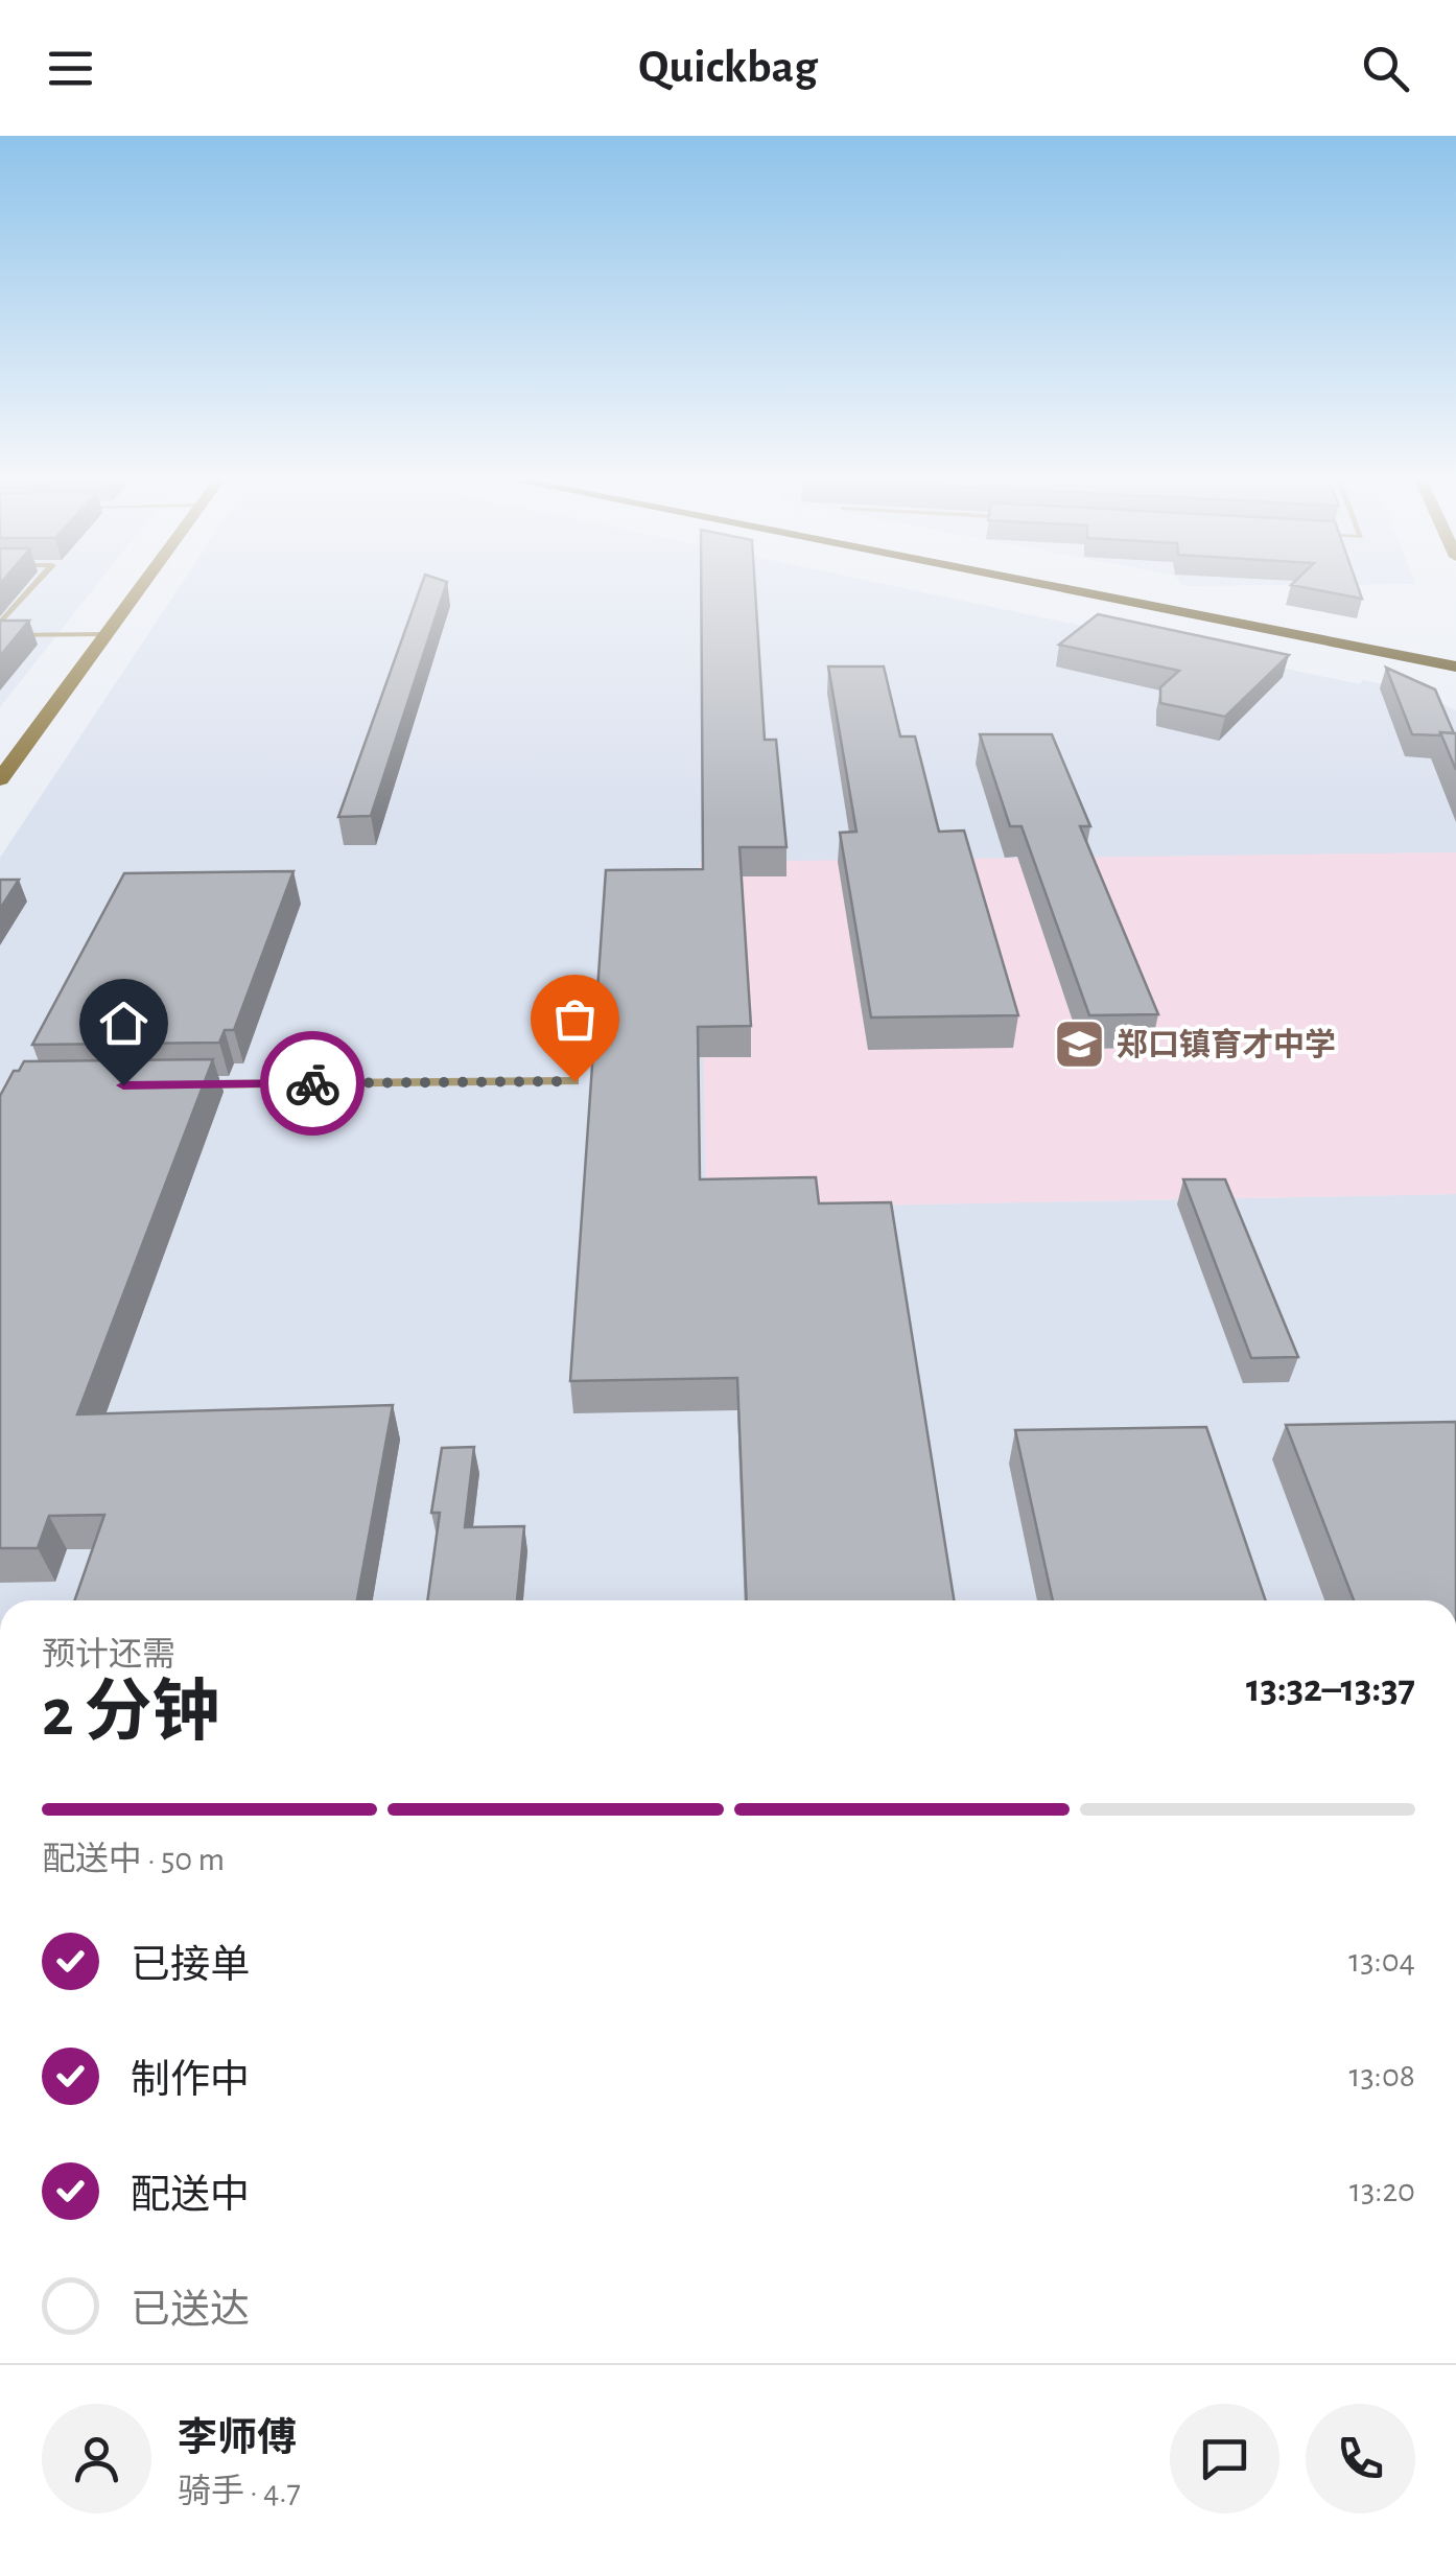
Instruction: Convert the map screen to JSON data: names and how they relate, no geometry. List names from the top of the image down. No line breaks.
{"places":{"school or university":["郑口镇育才中学"]},"page":{"header":"Quickbag","heading":["2 分钟","预计还需","13:32–13:37"],"panel":["李师傅","骑手 · 4.7"],"bar":"配送中 · 50 m","list":[["已接单","13:04"],["制作中","13:08"],["配送中","13:20"],"已送达"]}}
